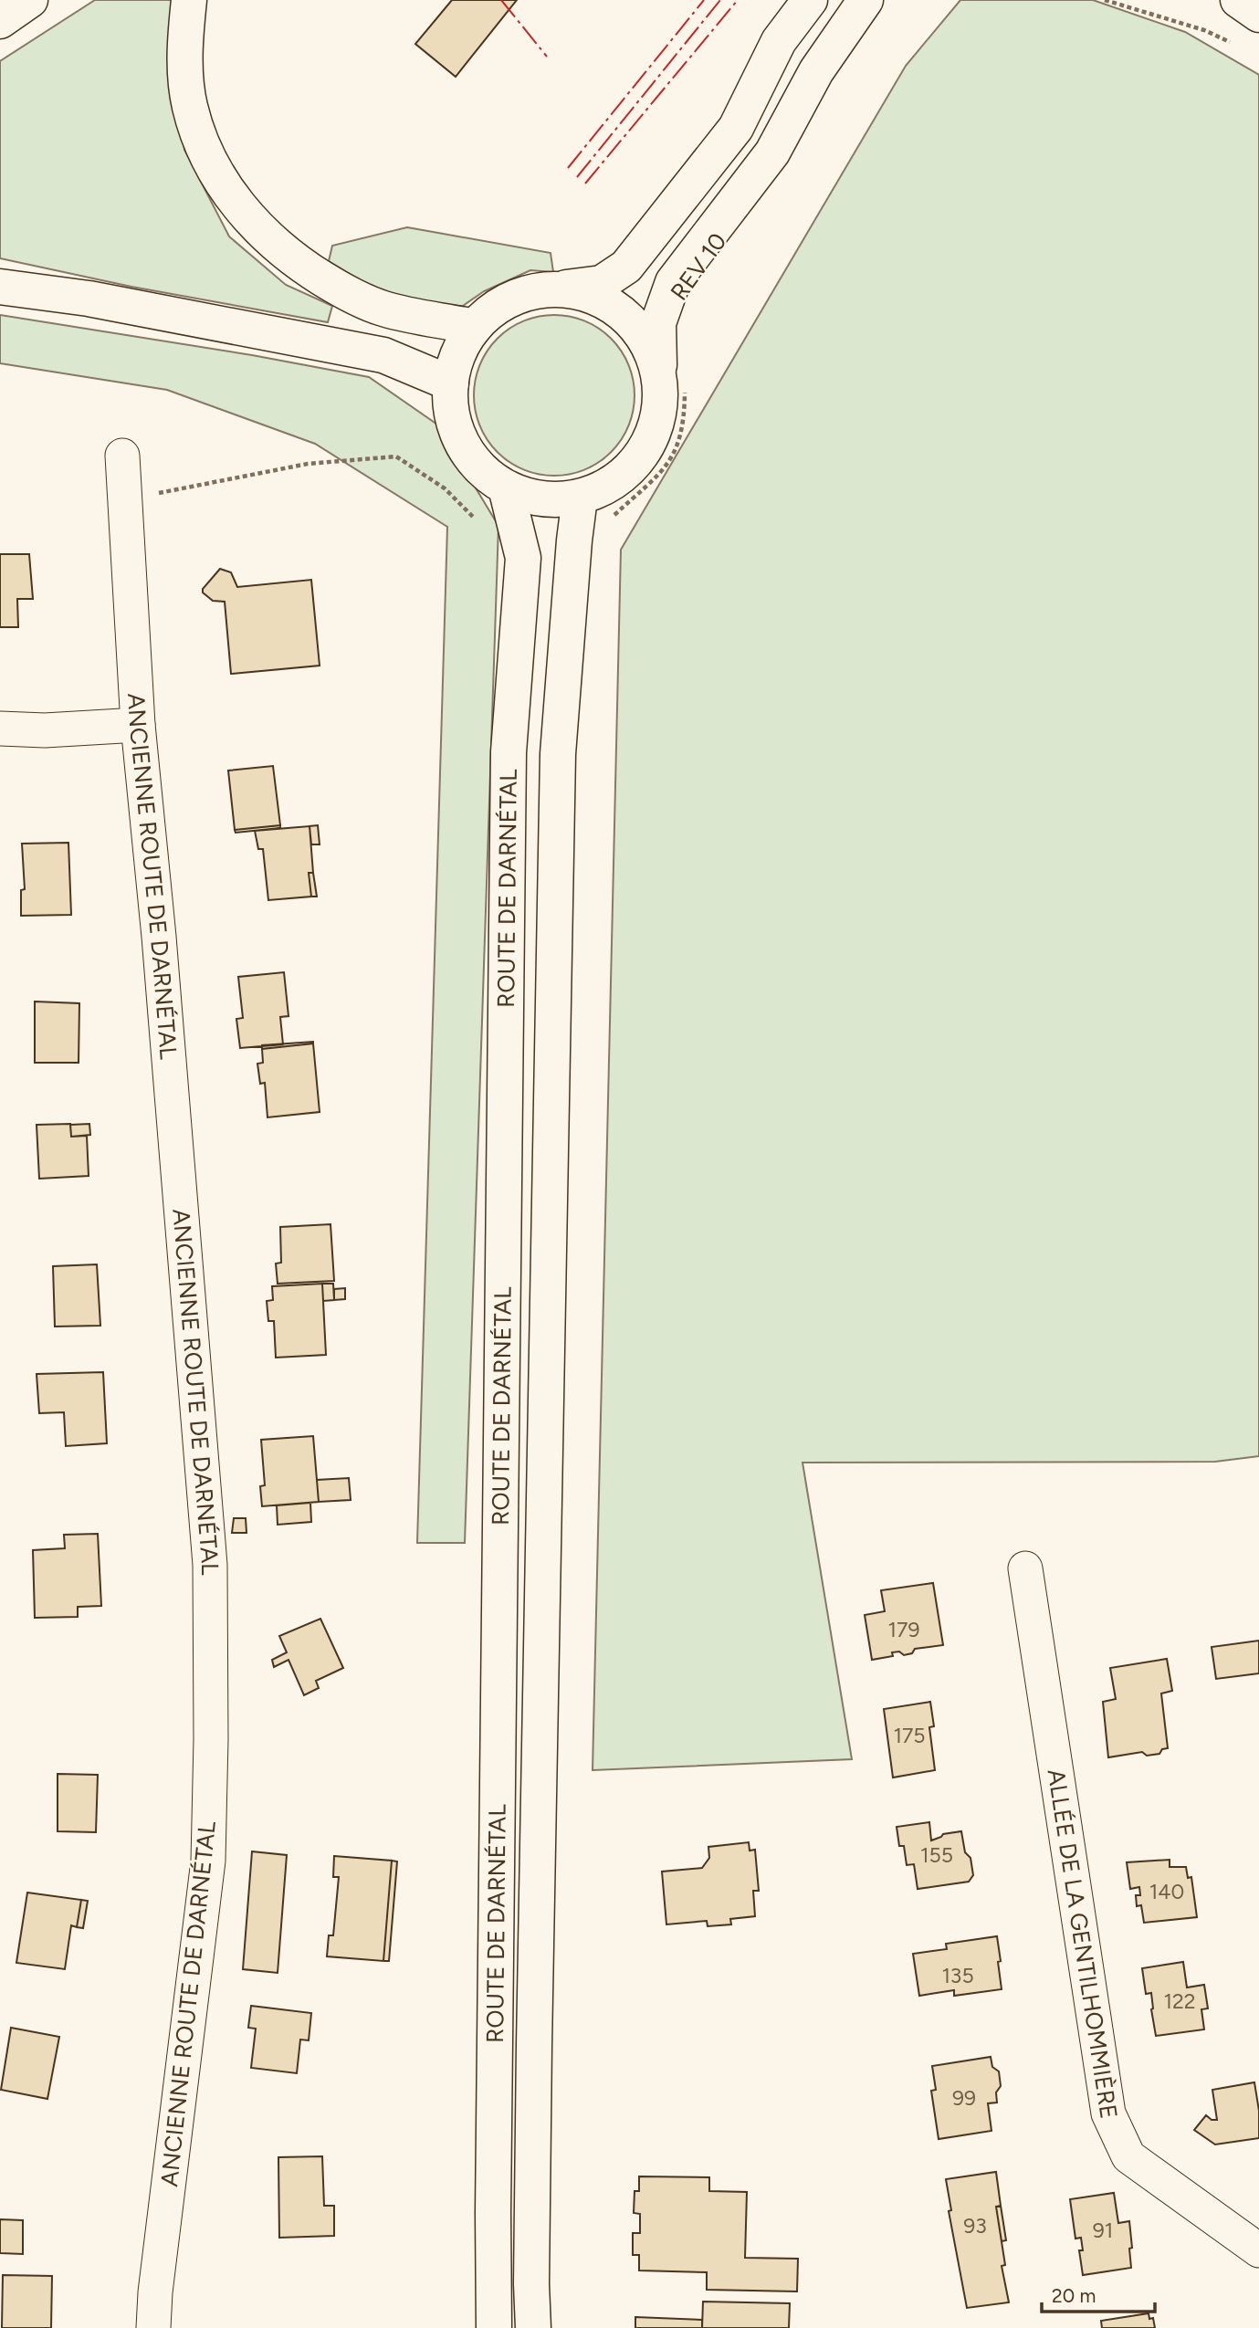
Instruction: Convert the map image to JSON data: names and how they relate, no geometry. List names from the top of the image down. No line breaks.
{"streets":{"main road":["ROUTE DE DARNÉTAL"],"street":["ANCIENNE ROUTE DE DARNÉTAL","ALLÉE DE LA GENTILHOMMIÈRE"]},"house_numbers":["179","175","155","140","135","122","99","93","91"],"scale_bar":"20 m"}
